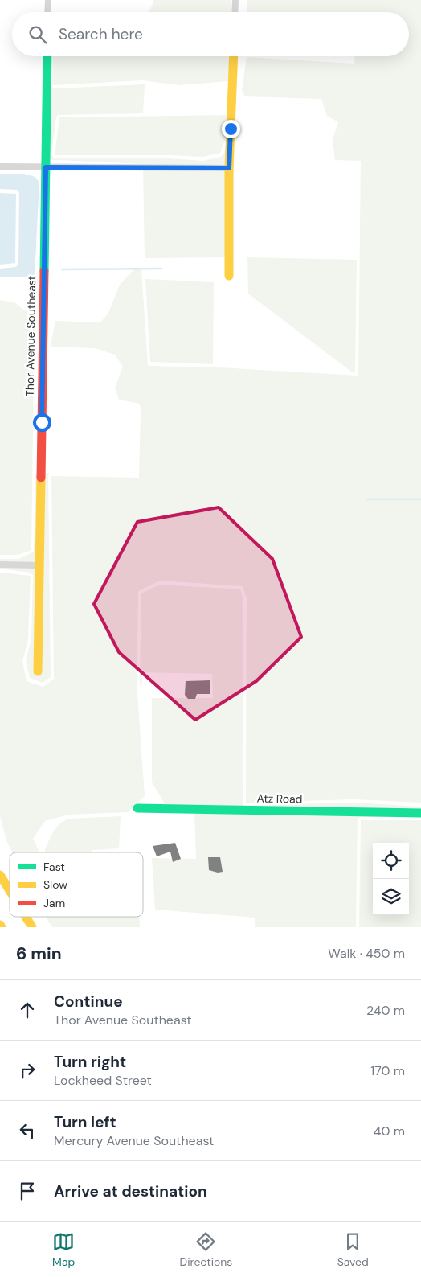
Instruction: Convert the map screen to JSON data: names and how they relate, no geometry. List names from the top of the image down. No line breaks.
{"streets":{"main road":["Thor Avenue Southeast","Atz Road"]},"legend":["Fast","Slow","Jam"],"page":{"search":"Search here","heading":["6 min","Walk · 450 m"],"list":[["Continue","Thor Avenue Southeast","240 m"],["Turn right","Lockheed Street","170 m"],["Turn left","Mercury Avenue Southeast","40 m"],"Arrive at destination"],"nav":["Map","Directions","Saved"]}}
